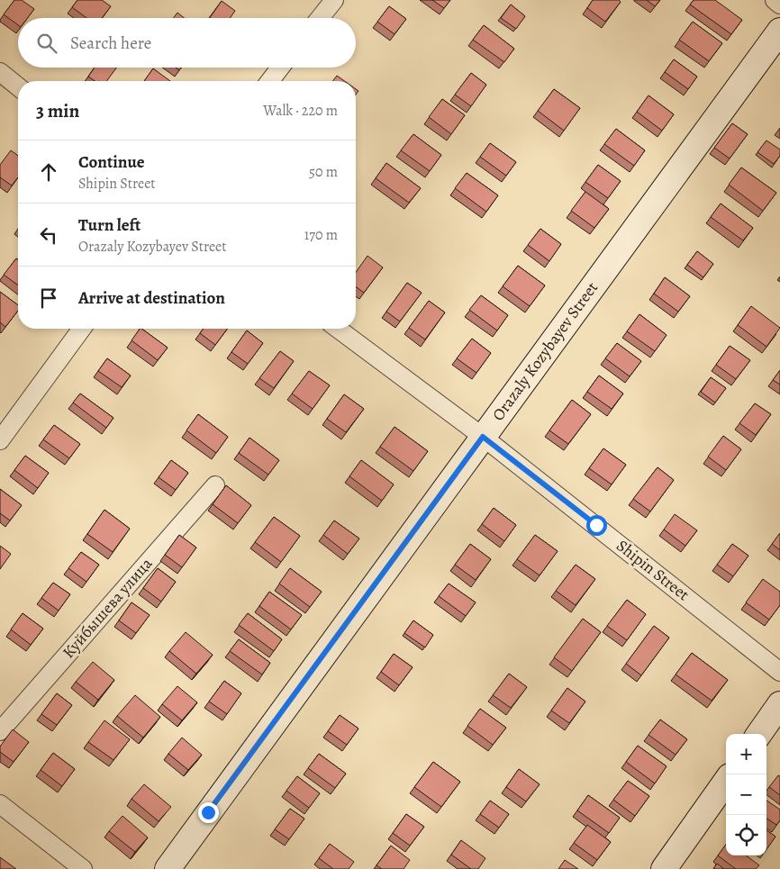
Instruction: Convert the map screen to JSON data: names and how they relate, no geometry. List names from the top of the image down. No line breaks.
{"streets":{"street":["Orazaly Kozybayev Street","Shipin Street","Куйбышева улица"]},"crossings":[["Orazaly Kozybayev Street","Shipin Street"]],"page":{"search":"Search here","heading":["3 min","Walk · 220 m"],"list":[["Continue","Shipin Street","50 m"],["Turn left","Orazaly Kozybayev Street","170 m"],"Arrive at destination"],"map_buttons":["+","−"]}}
